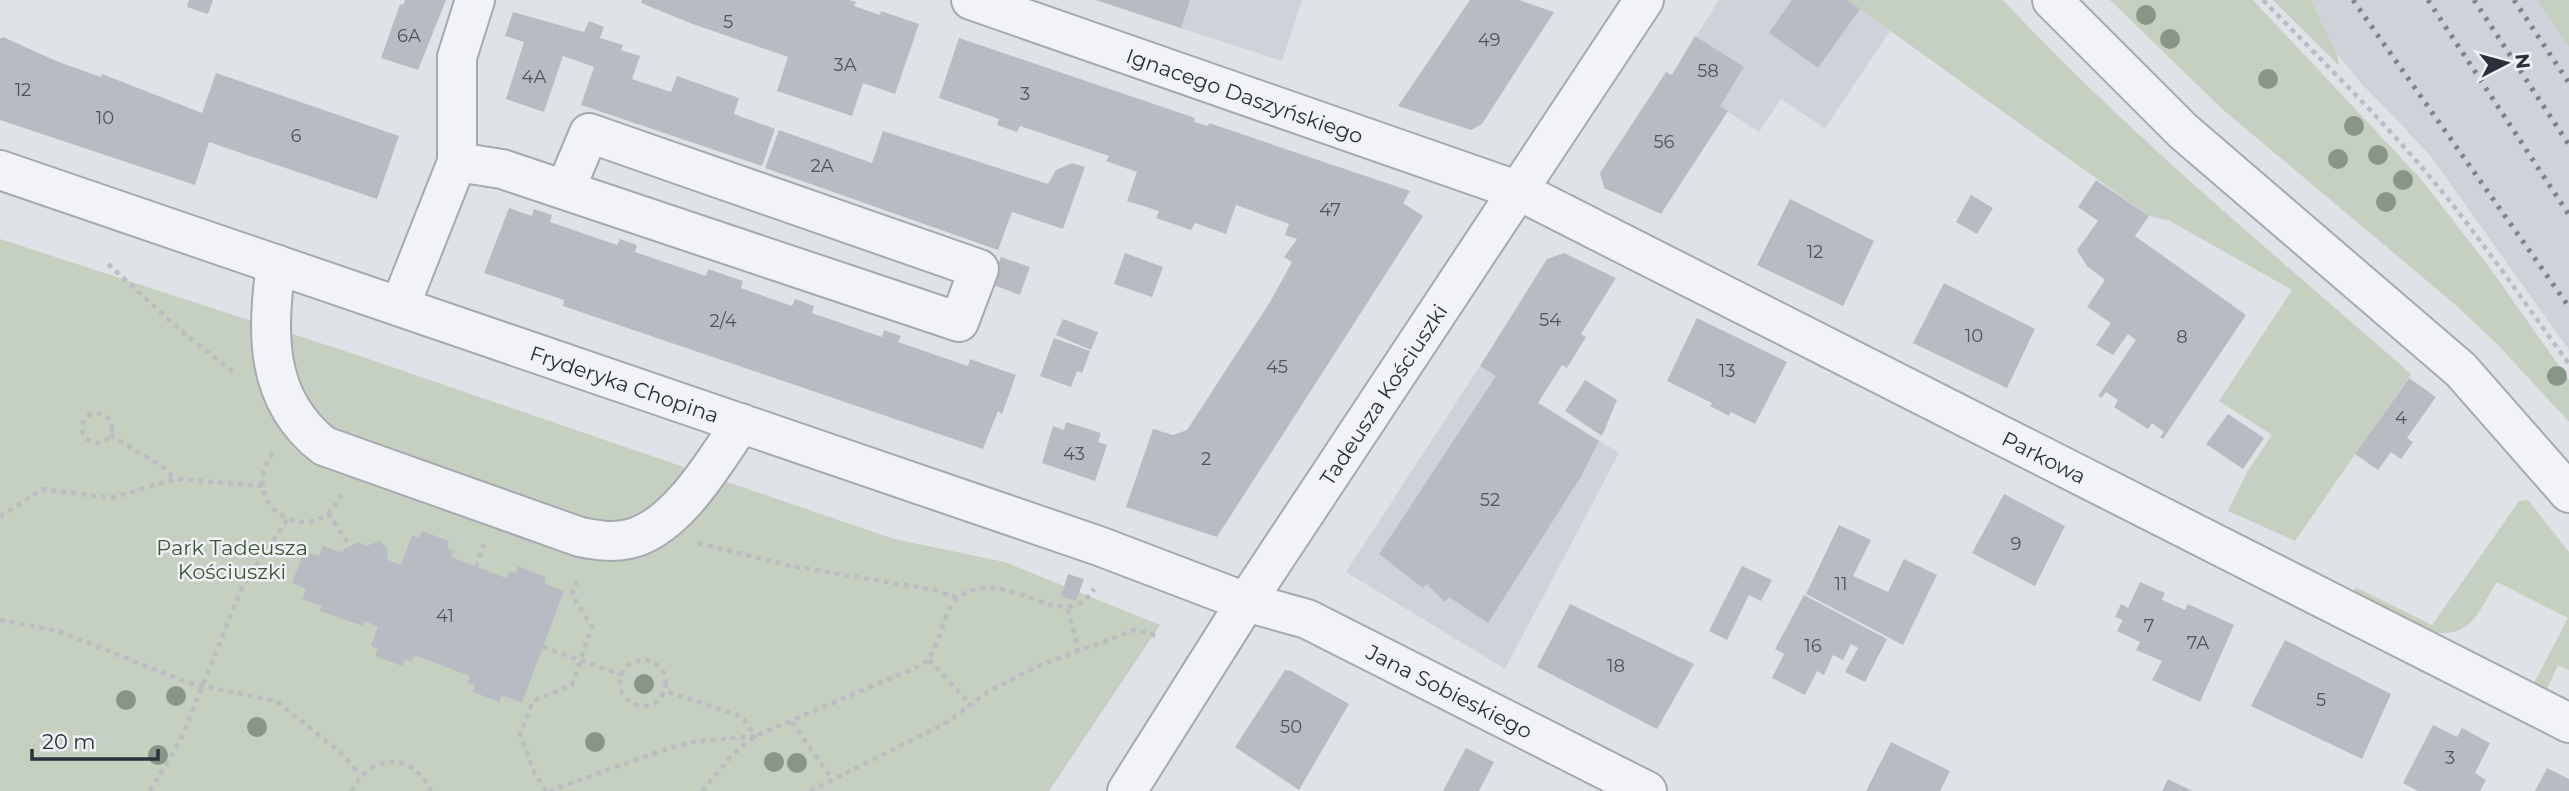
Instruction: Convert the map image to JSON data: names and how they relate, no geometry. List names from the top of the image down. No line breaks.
{"streets":{"street":["Ignacego Daszyńskiego","Fryderyka Chopina","Tadeusza Kościuszki","Parkowa","Jana Sobieskiego"]},"crossings":[["Ignacego Daszyńskiego","Tadeusza Kościuszki"],["Ignacego Daszyńskiego","Parkowa"],["Fryderyka Chopina","Tadeusza Kościuszki"],["Fryderyka Chopina","Jana Sobieskiego"],["Tadeusza Kościuszki","Parkowa"],["Tadeusza Kościuszki","Jana Sobieskiego"]],"parks":["Park Tadeusza Kościuszki"],"house_numbers":["5","6A","49","3A","58","4A","12","3","10","6","56","2A","47","12","54","2/4","10","8","45","13","4","43","2","52","9","11","41","7","7A","16","18","5","50","3"],"scale_bar":"20 m","north":"right"}
